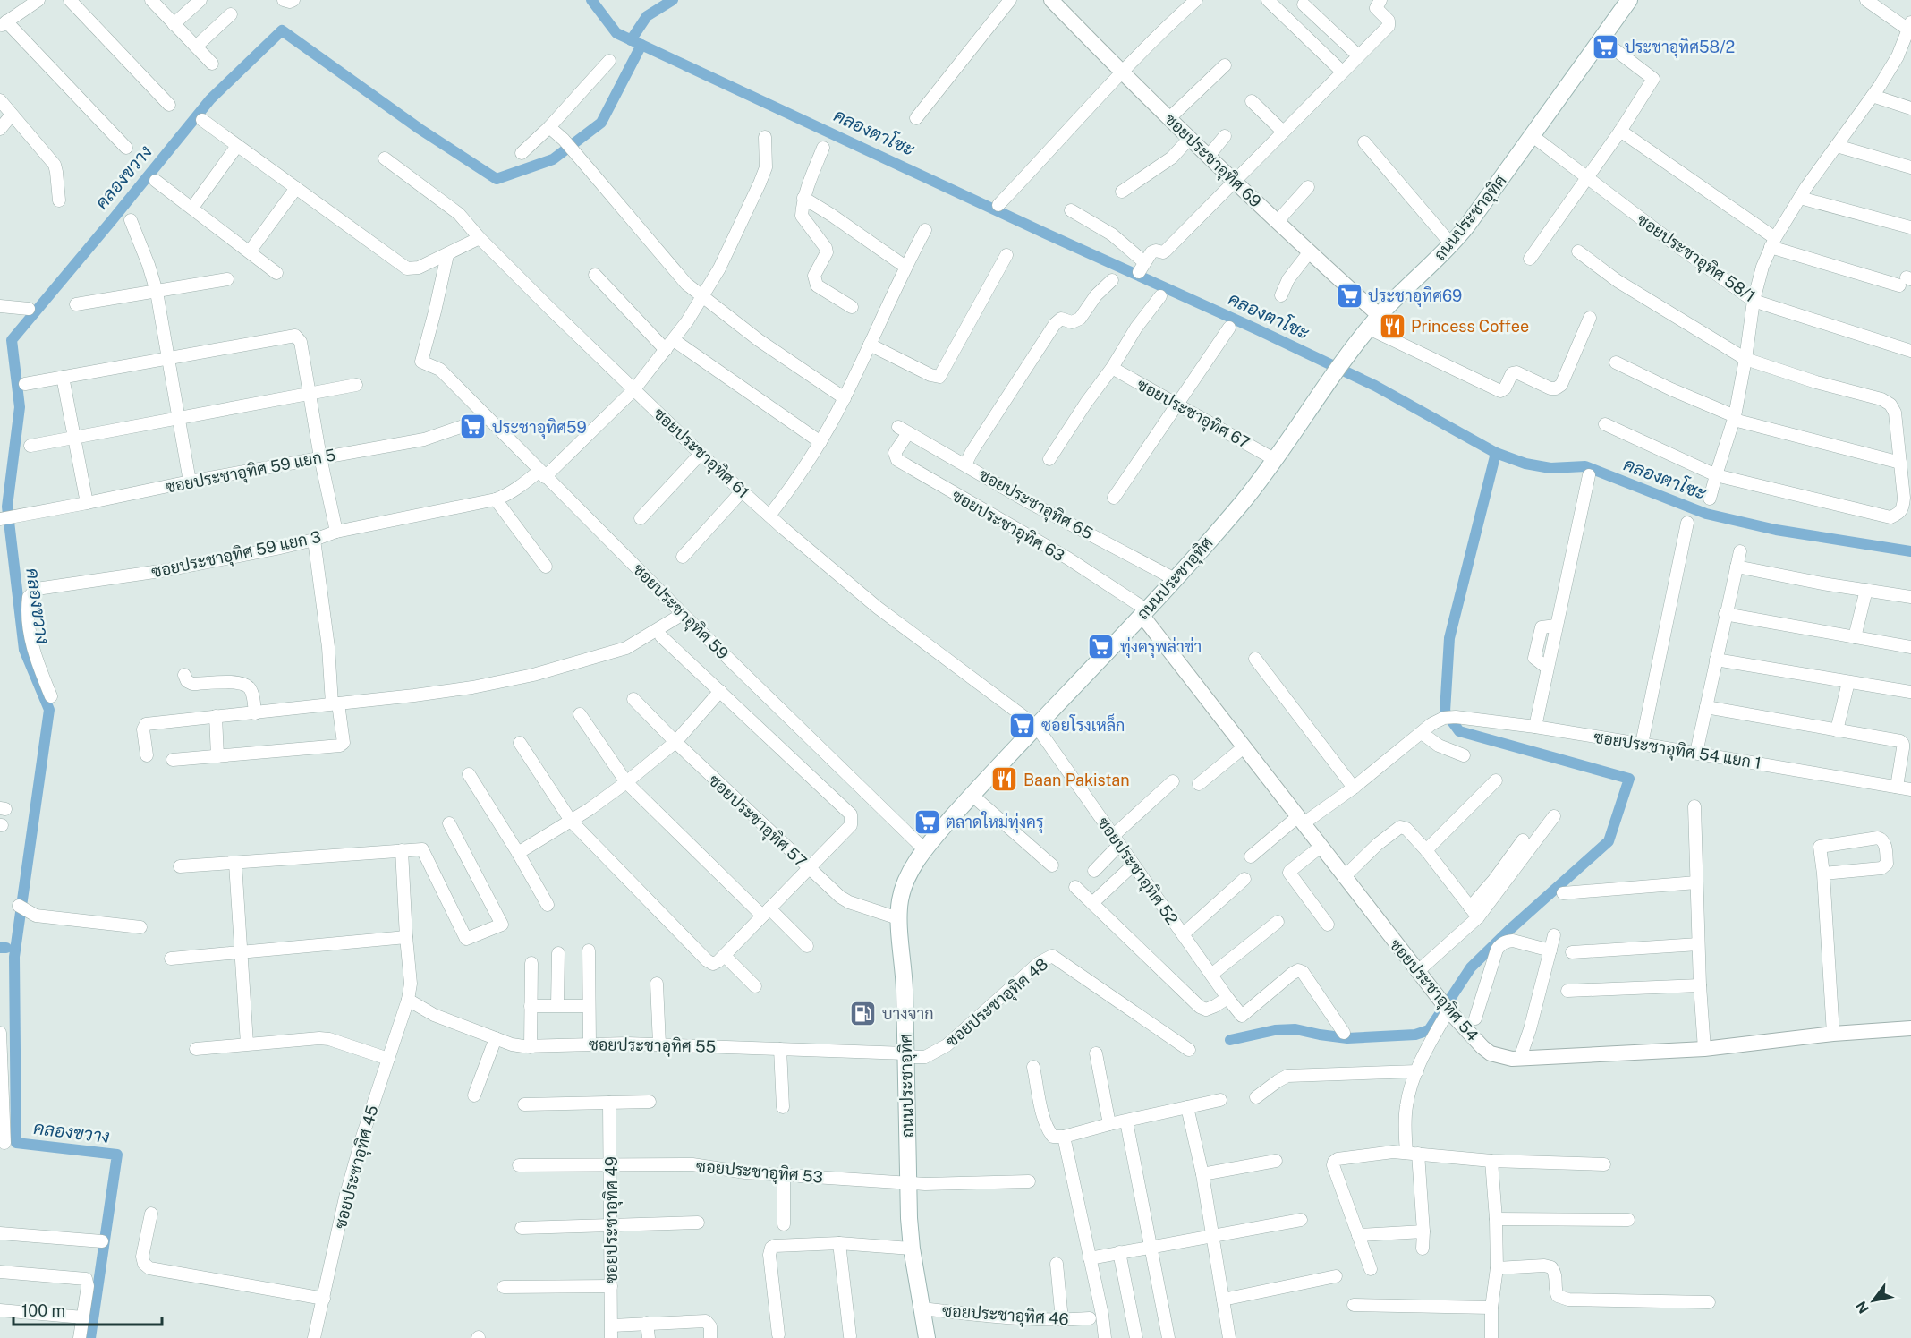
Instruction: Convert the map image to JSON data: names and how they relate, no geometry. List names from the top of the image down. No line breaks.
{"streets":{"main road":["ถนนประชาอุทิศ"],"street":["ซอยประชาอุทิศ 69","ซอยประชาอุทิศ 58/1","ซอยประชาอุทิศ 67","ซอยประชาอุทิศ 61","ซอยประชาอุทิศ 59 แยก 5","ซอยประชาอุทิศ 65","ซอยประชาอุทิศ 63","ซอยประชาอุทิศ 59 แยก 3","ซอยประชาอุทิศ 59","ซอยประชาอุทิศ 54 แยก 1","ซอยประชาอุทิศ 57","ซอยประชาอุทิศ 52","ซอยประชาอุทิศ 54","ซอยประชาอุทิศ 48","ซอยประชาอุทิศ 55","ซอยประชาอุทิศ 45","ซอยประชาอุทิศ 53","ซอยประชาอุทิศ 49","ซอยประชาอุทิศ 46"]},"crossings":[["ซอยประชาอุทิศ 69","ถนนประชาอุทิศ"],["ถนนประชาอุทิศ","ซอยประชาอุทิศ 58/1"],["ถนนประชาอุทิศ","ซอยประชาอุทิศ 67"],["ถนนประชาอุทิศ","ซอยประชาอุทิศ 61"],["ถนนประชาอุทิศ","ซอยประชาอุทิศ 65"],["ถนนประชาอุทิศ","ซอยประชาอุทิศ 63"],["ถนนประชาอุทิศ","ซอยประชาอุทิศ 59"],["ถนนประชาอุทิศ","ซอยประชาอุทิศ 57"],["ถนนประชาอุทิศ","ซอยประชาอุทิศ 52"],["ถนนประชาอุทิศ","ซอยประชาอุทิศ 54"],["ถนนประชาอุทิศ","ซอยประชาอุทิศ 48"],["ถนนประชาอุทิศ","ซอยประชาอุทิศ 55"],["ถนนประชาอุทิศ","ซอยประชาอุทิศ 53"],["ถนนประชาอุทิศ","ซอยประชาอุทิศ 46"],["ซอยประชาอุทิศ 61","ซอยประชาอุทิศ 59 แยก 3"],["ซอยประชาอุทิศ 61","ซอยประชาอุทิศ 52"],["ซอยประชาอุทิศ 59 แยก 5","ซอยประชาอุทิศ 59"],["ซอยประชาอุทิศ 65","ซอยประชาอุทิศ 63"],["ซอยประชาอุทิศ 63","ซอยประชาอุทิศ 54"],["ซอยประชาอุทิศ 59 แยก 3","ซอยประชาอุทิศ 59"],["ซอยประชาอุทิศ 48","ซอยประชาอุทิศ 55"],["ซอยประชาอุทิศ 55","ซอยประชาอุทิศ 45"],["ซอยประชาอุทิศ 53","ซอยประชาอุทิศ 49"]],"water":["คลองตาโซะ","คลองขวาง"],"places":{"supermarket":["ประชาอุทิศ58/2","ประชาอุทิศ69","ประชาอุทิศ59","ทุ่งครุพล่าช่า","ซอยโรงเหล็ก","ตลาดใหม่ทุ่งครุ"],"restaurant":["Princess Coffee","Baan Pakistan"],"fuel station":["บางจาก"]},"scale_bar":"100 m","north":"bottom left"}
